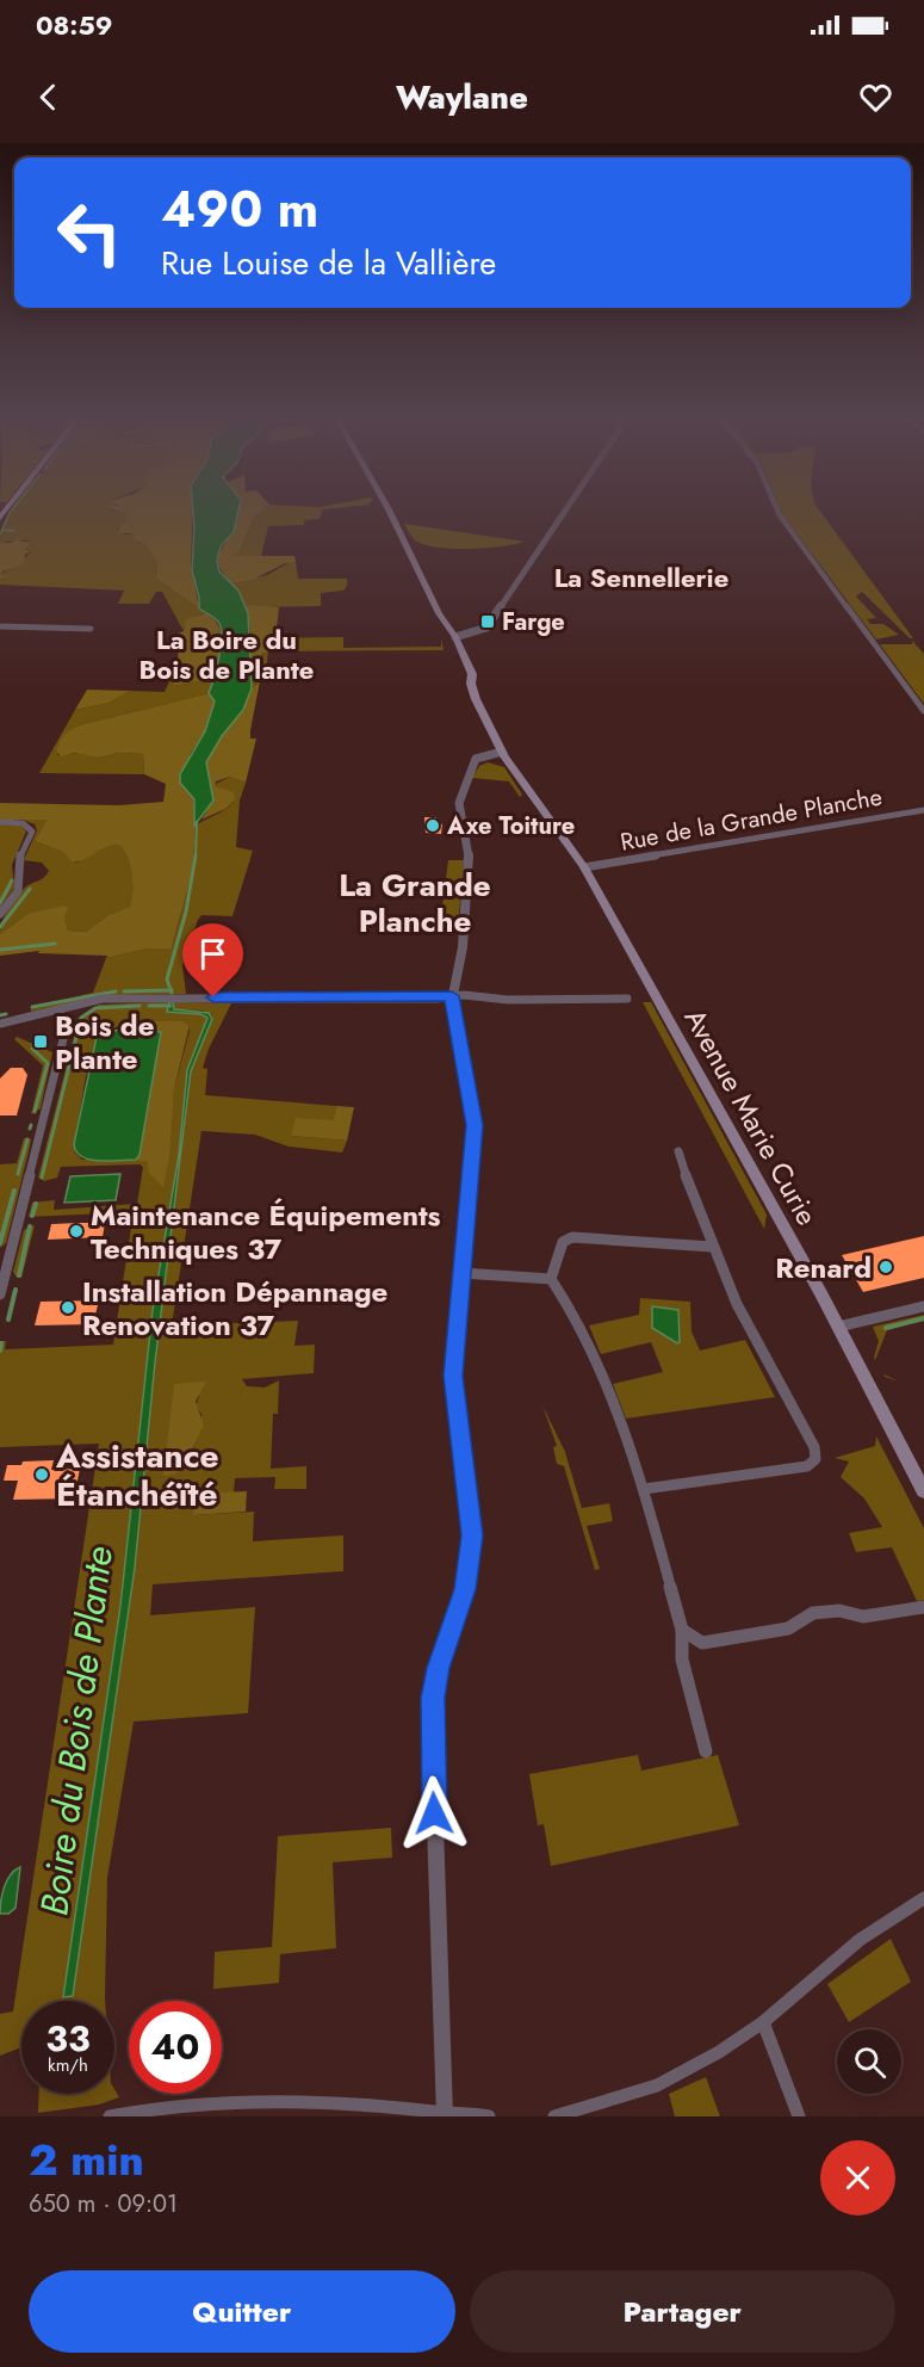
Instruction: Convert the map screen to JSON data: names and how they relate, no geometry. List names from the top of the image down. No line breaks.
{"streets":{"main road":["Avenue Marie Curie"],"street":["Rue de la Grande Planche"]},"crossings":[["Rue de la Grande Planche","Avenue Marie Curie"]],"districts":["La Sennellerie","La Boire du Bois de Plante","La Grande Planche"],"water":["Boire du Bois de Plante"],"places":{"transit":["Farge","Bois de Plante"],"other":["Axe Toiture","Maintenance Équipements Techniques 37","Renard","Installation Dépannage Renovation 37","Assistance Étanchéïté"]},"page":{"status":"08:59","header":"Waylane","turn":["490 m","Rue Louise de la Vallière"],"speed":"33 km/h","limit":"40","heading":["2 min","650 m · 09:01"],"buttons":["Quitter","Partager"]}}
